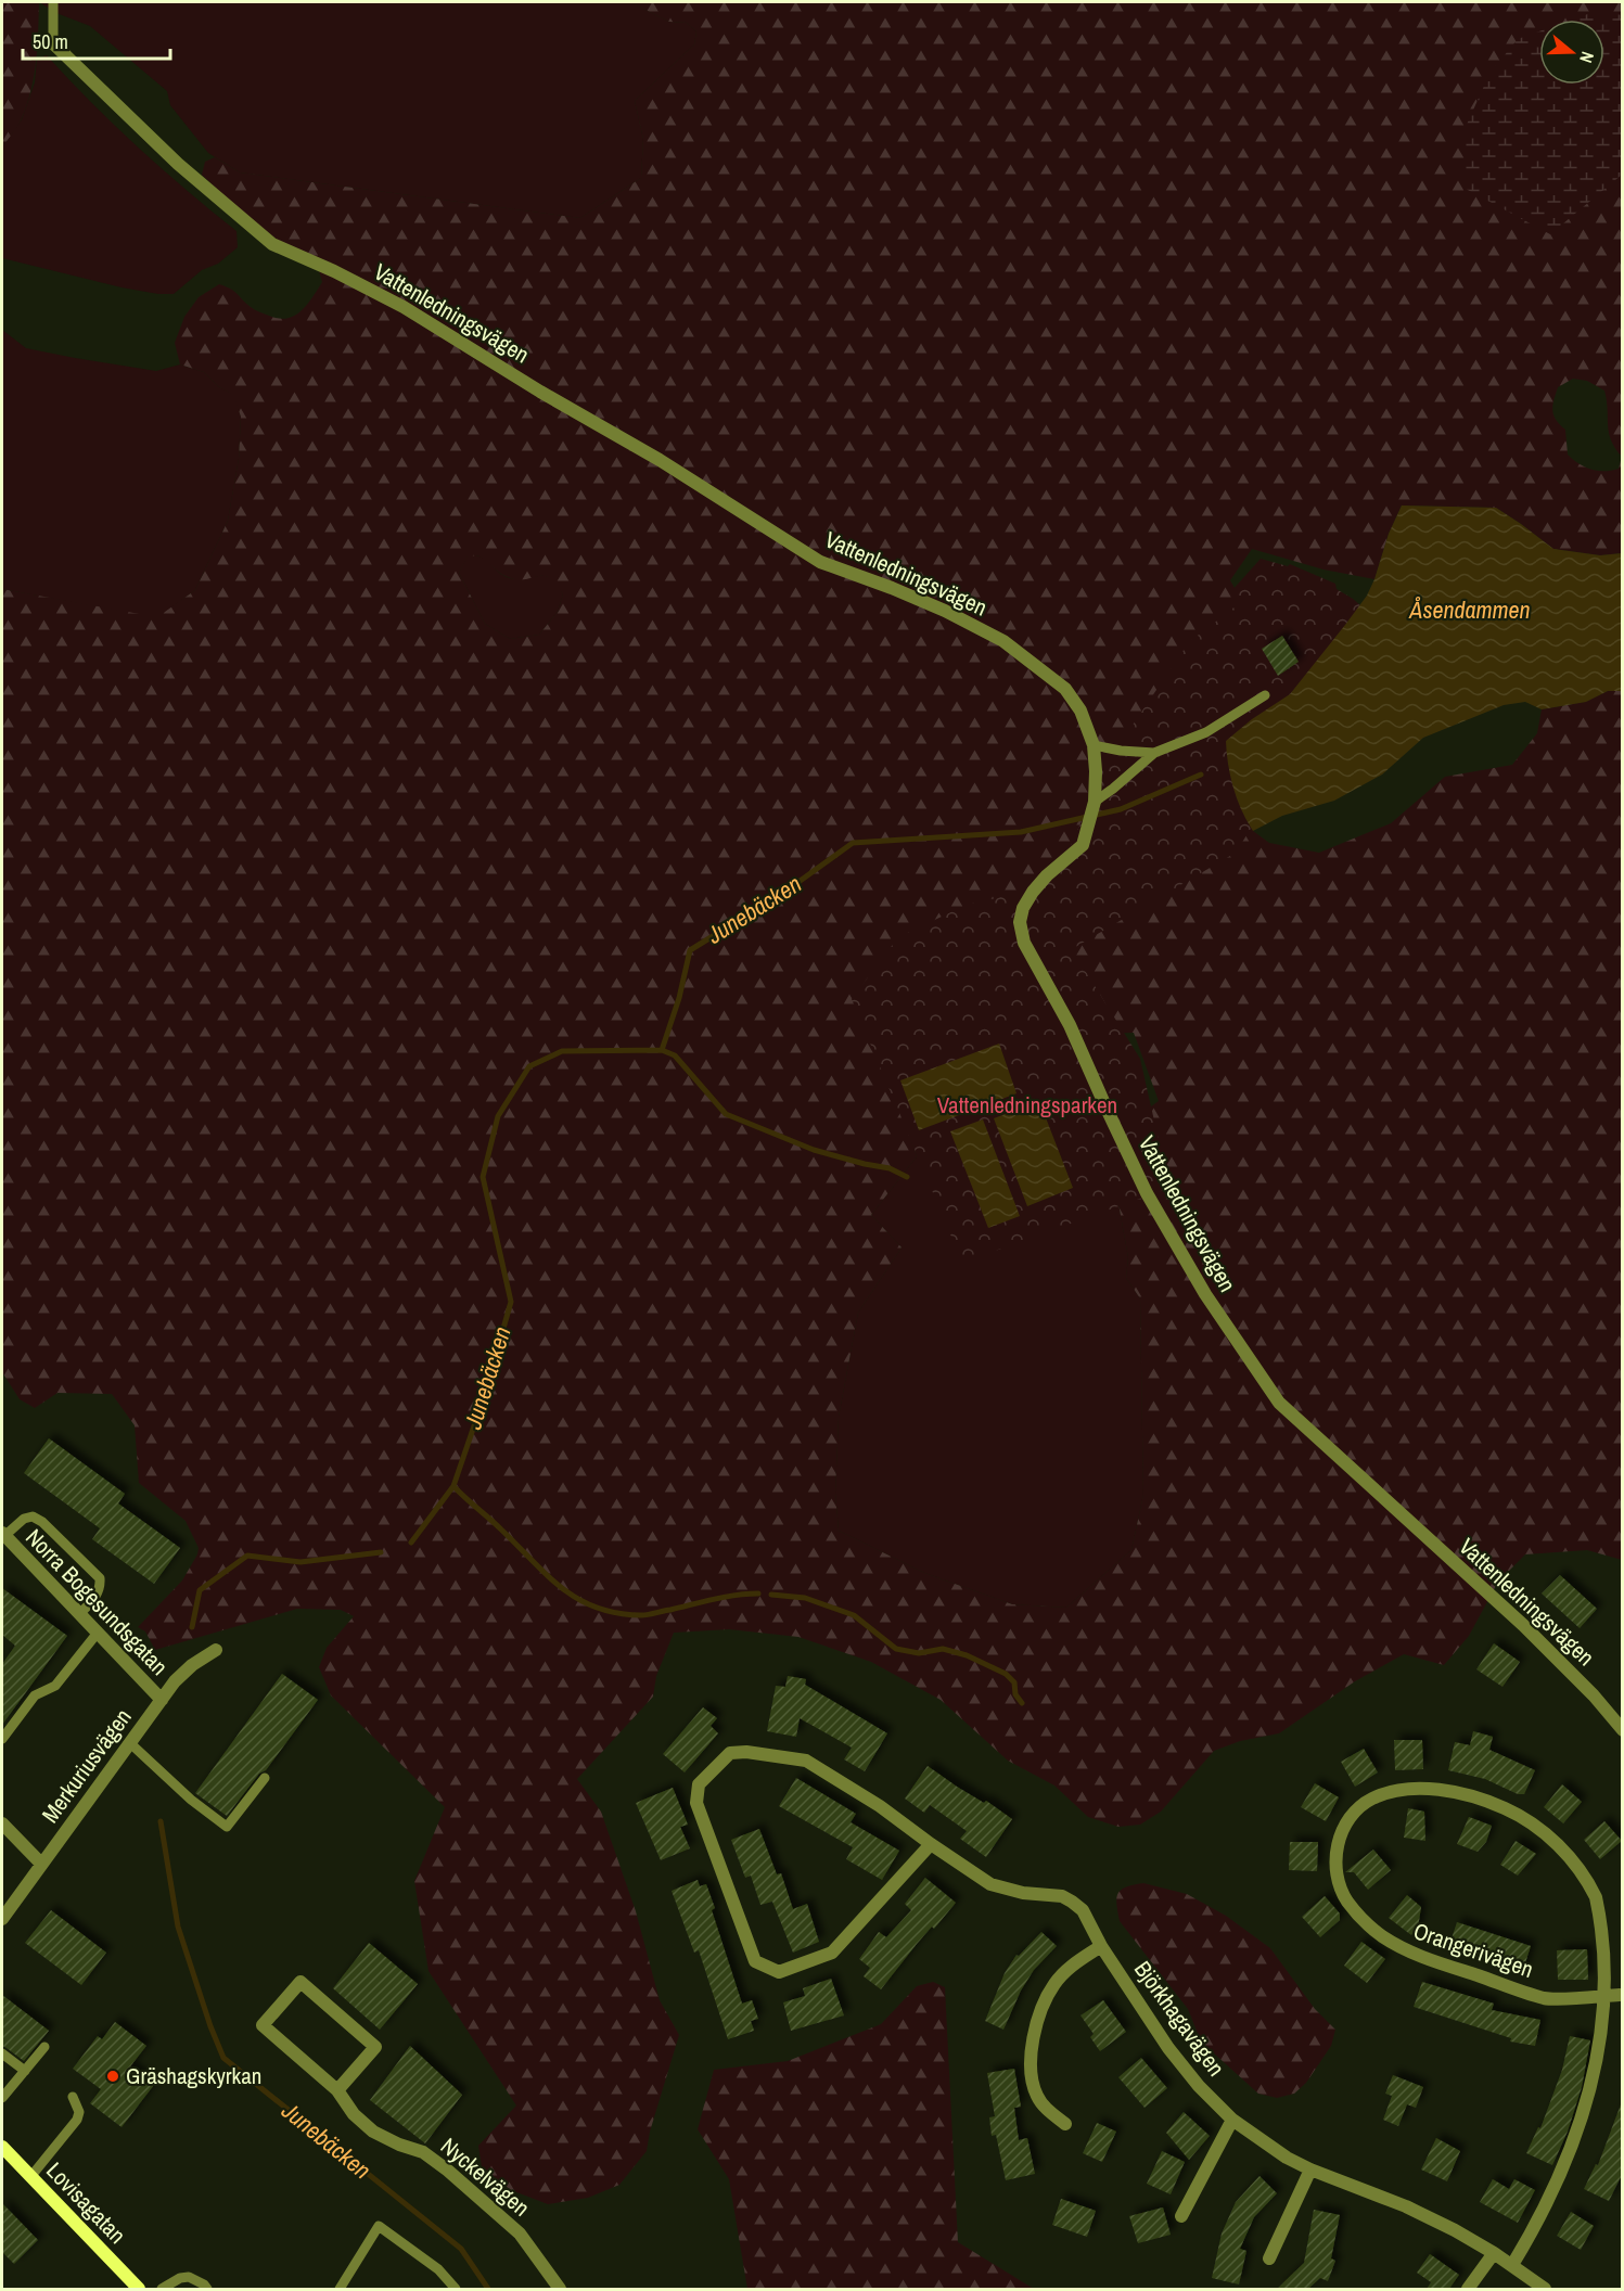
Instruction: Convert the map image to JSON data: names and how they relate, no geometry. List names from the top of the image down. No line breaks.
{"streets":{"street":["Vattenledningsvägen","Norra Bogesundsgatan","Merkuriusvägen","Orangerivägen","Björkhagavägen","Nyckelvägen","Lovisagatan"]},"crossings":[["Norra Bogesundsgatan","Merkuriusvägen"]],"water":["Åsendammen","Junebäcken"],"parks":["Vattenledningsparken"],"places":["Gräshagskyrkan"],"scale_bar":"50 m","north":"right"}
